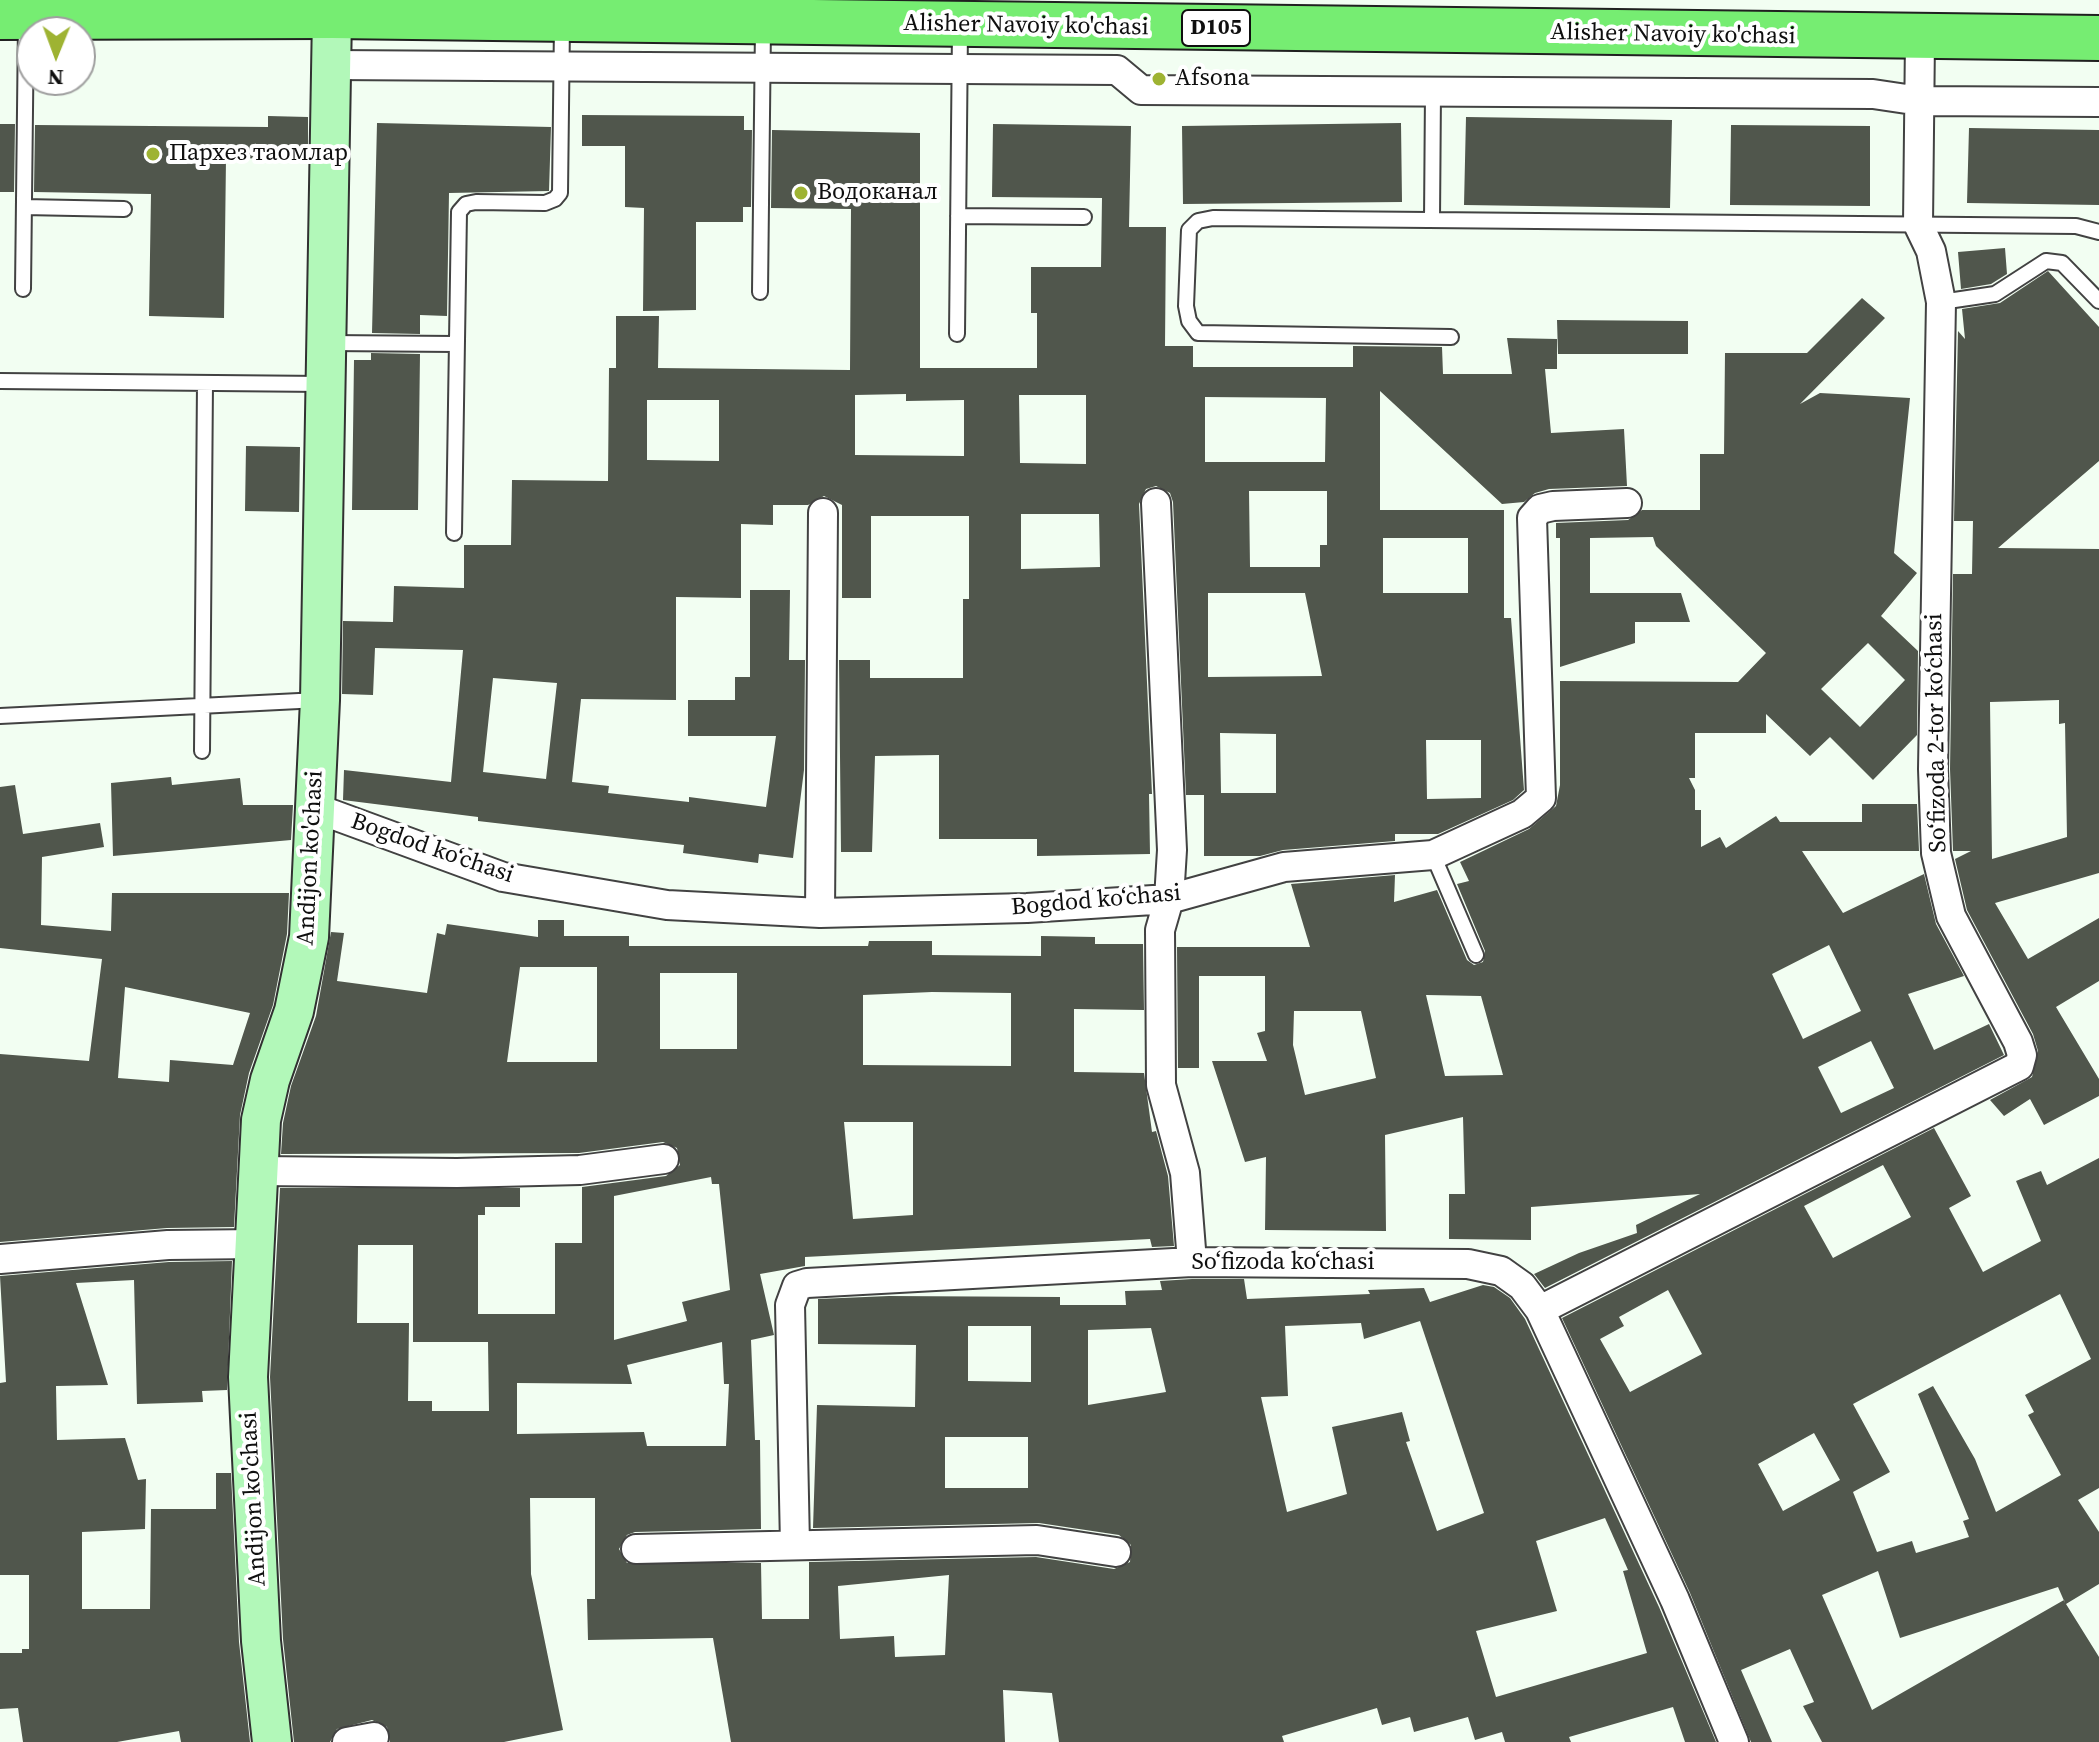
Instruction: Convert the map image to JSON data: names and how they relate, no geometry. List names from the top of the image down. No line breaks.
{"streets":{"main road":["Alisher Navoiy ko'chasi","D105"],"street":["Soʻfizoda 2-tor koʻchasi","Bogdod koʻchasi","Andijon ko'chasi","Soʻfizoda koʻchasi"]},"crossings":[["Alisher Navoiy ko'chasi","Soʻfizoda 2-tor koʻchasi"],["Alisher Navoiy ko'chasi","Andijon ko'chasi"],["Soʻfizoda 2-tor koʻchasi","Soʻfizoda koʻchasi"],["Bogdod koʻchasi","Andijon ko'chasi"]],"places":["Afsona","Пархез таомлар","Водоканал"],"north":"bottom"}
